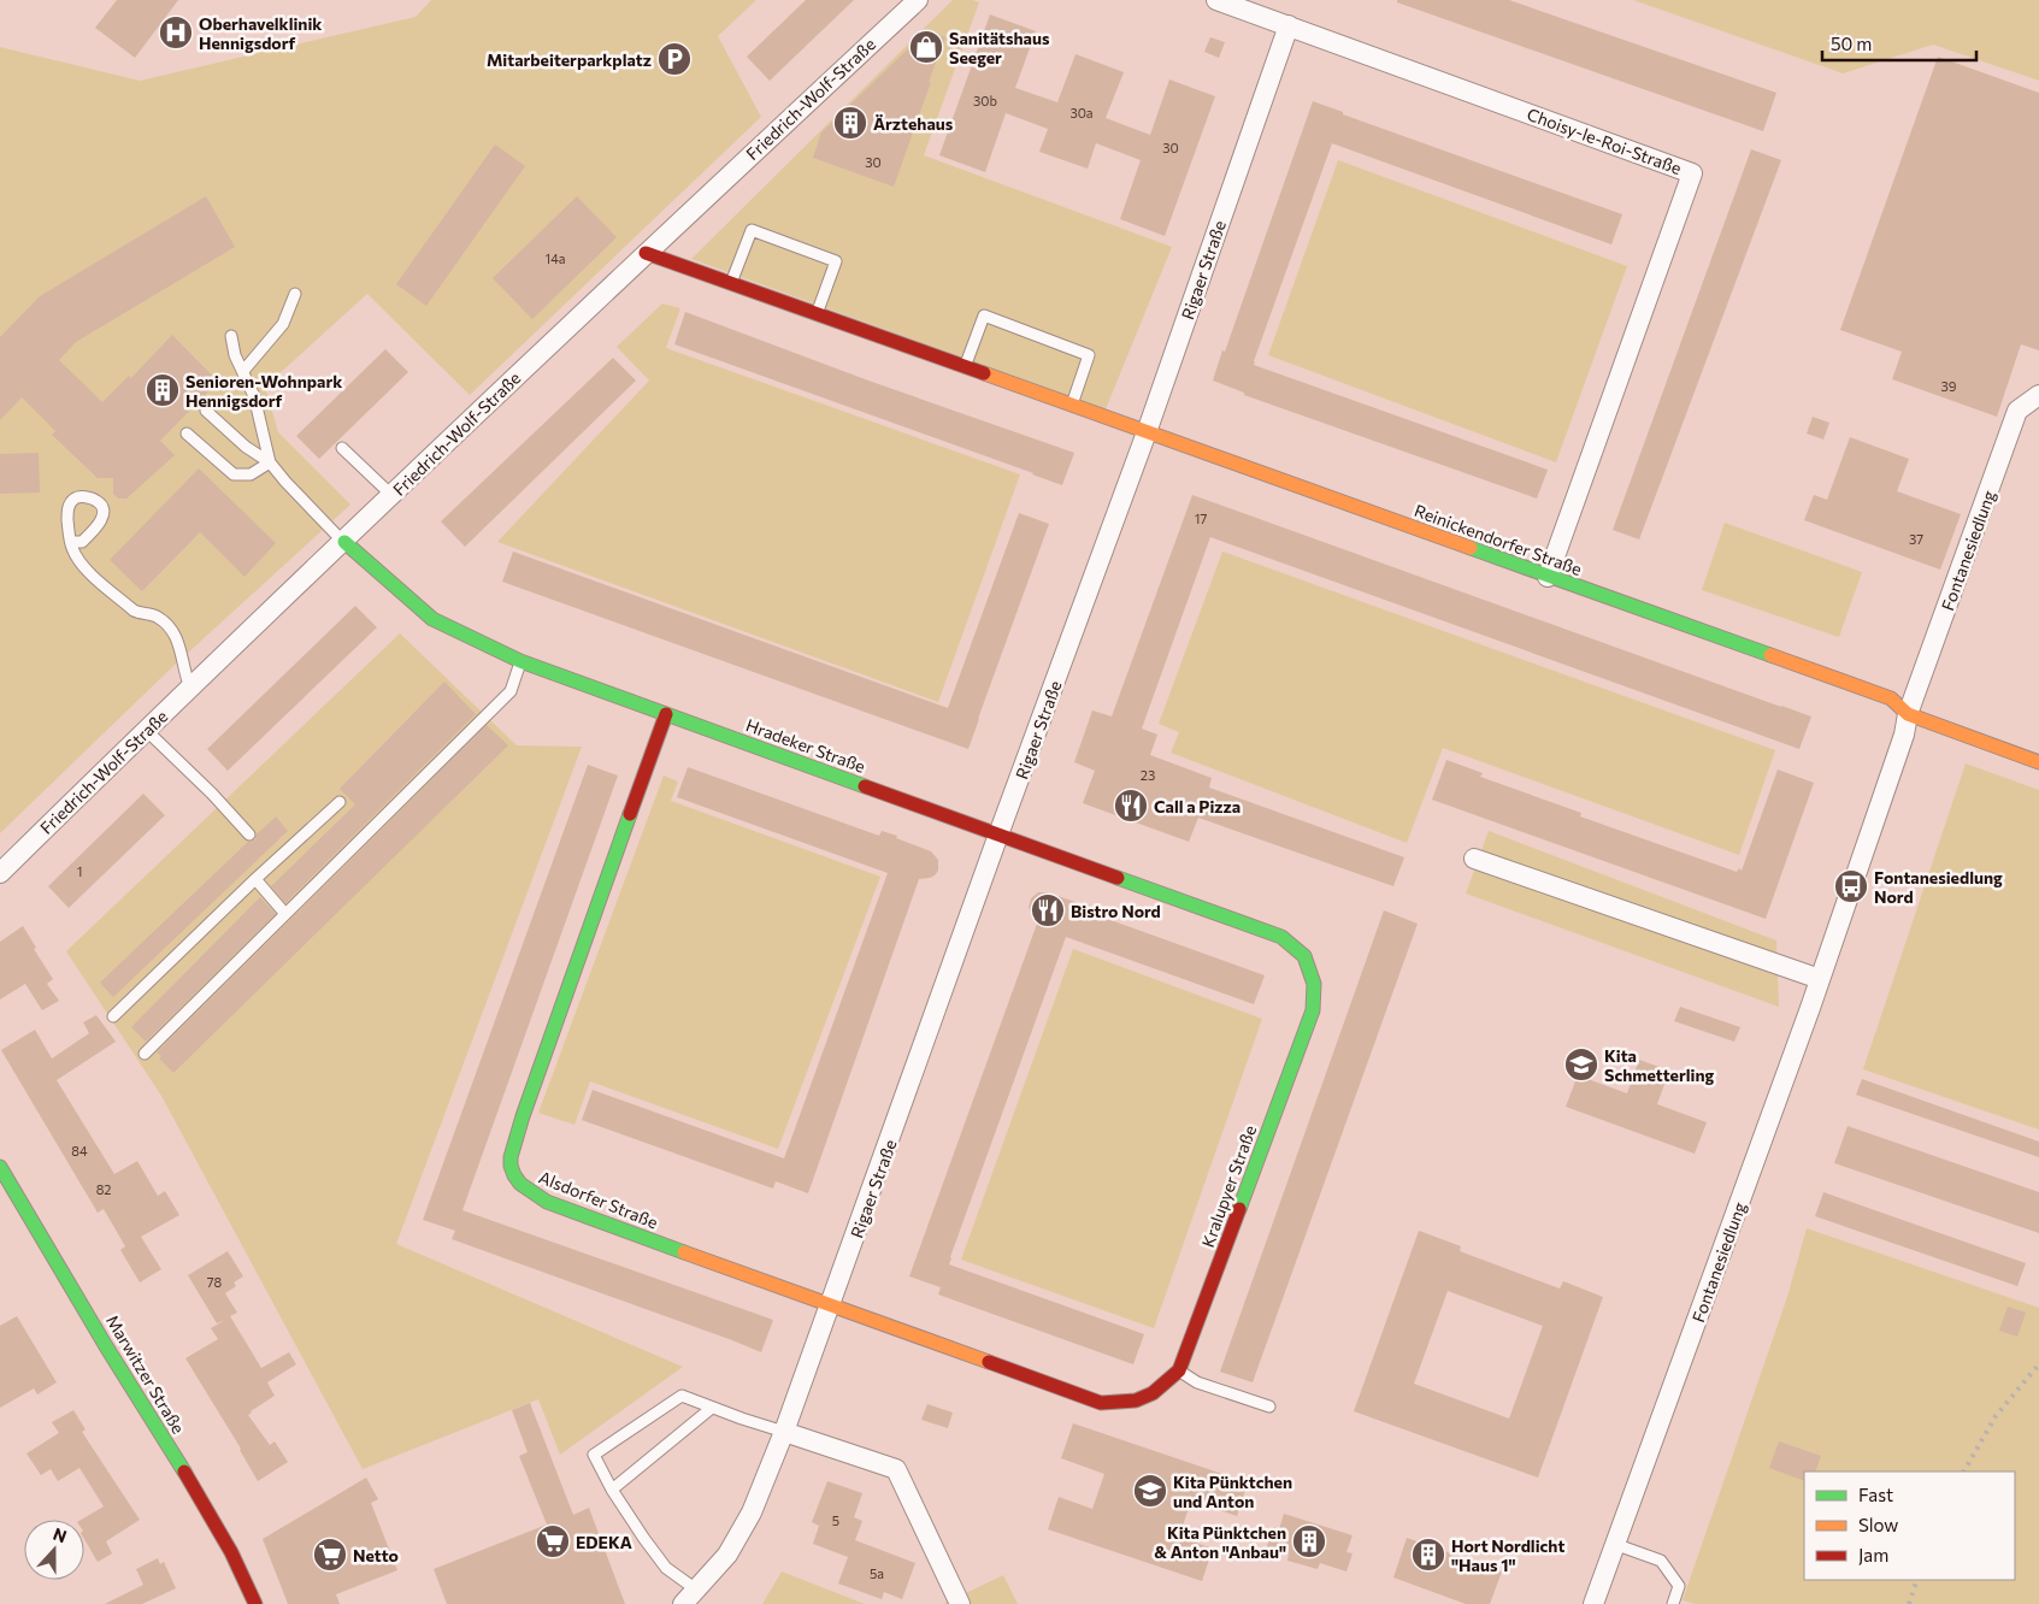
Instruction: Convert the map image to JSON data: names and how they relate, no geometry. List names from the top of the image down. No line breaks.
{"streets":{"street":["Friedrich-Wolf-Straße","Choisy-le-Roi-Straße","Rigaer Straße","Reinickendorfer Straße","Fontanesiedlung","Hradeker Straße","Kralupyer Straße","Alsdorfer Straße","Marwitzer Straße"]},"crossings":[["Friedrich-Wolf-Straße","Reinickendorfer Straße"],["Friedrich-Wolf-Straße","Hradeker Straße"],["Choisy-le-Roi-Straße","Rigaer Straße"],["Choisy-le-Roi-Straße","Reinickendorfer Straße"],["Rigaer Straße","Reinickendorfer Straße"],["Rigaer Straße","Hradeker Straße"],["Rigaer Straße","Alsdorfer Straße"],["Reinickendorfer Straße","Fontanesiedlung"],["Hradeker Straße","Kralupyer Straße"],["Hradeker Straße","Alsdorfer Straße"],["Kralupyer Straße","Alsdorfer Straße"]],"places":{"hospital":["Oberhavelklinik Hennigsdorf"],"shop":["Sanitätshaus Seeger"],"parking":["Mitarbeiterparkplatz"],"building":["Ärztehaus","Senioren-Wohnpark Hennigsdorf","Kita Pünktchen & Anton \"Anbau\"","Hort Nordlicht \"Haus 1\""],"restaurant":["Call a Pizza","Bistro Nord"],"bus stop":["Fontanesiedlung Nord"],"school or university":["Kita Schmetterling","Kita Pünktchen und Anton"],"supermarket":["EDEKA","Netto"]},"house_numbers":["30b","30a","30","30","14a","39","17","37","23","1","84","82","78","5","5a"],"legend":["Fast","Slow","Jam"],"scale_bar":"50 m","north":"top"}
